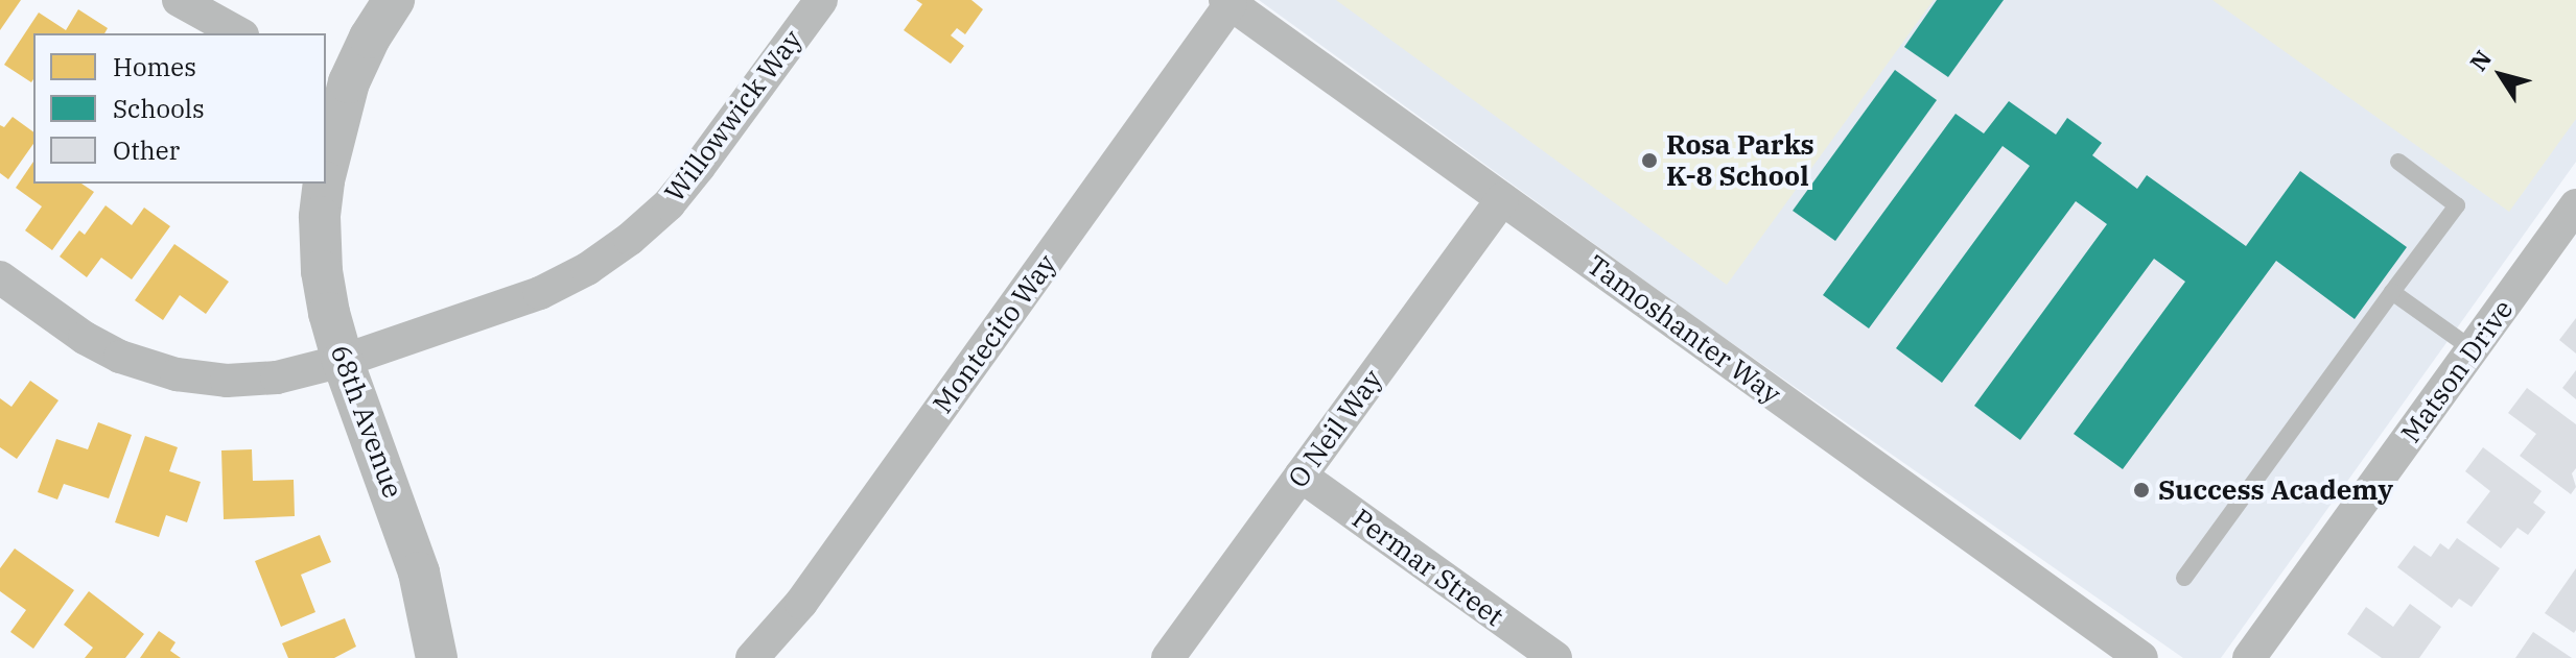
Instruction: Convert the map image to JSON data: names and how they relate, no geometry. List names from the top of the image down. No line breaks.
{"streets":{"street":["Willowwick Way","Tamoshanter Way","Montecito Way","Matson Drive","68th Avenue","O Neil Way","Permar Street"]},"crossings":[["Willowwick Way","68th Avenue"],["Tamoshanter Way","Montecito Way"],["Tamoshanter Way","O Neil Way"],["O Neil Way","Permar Street"]],"places":["Rosa Parks K-8 School","Success Academy"],"legend":["Homes","Schools","Other"],"north":"top left"}
